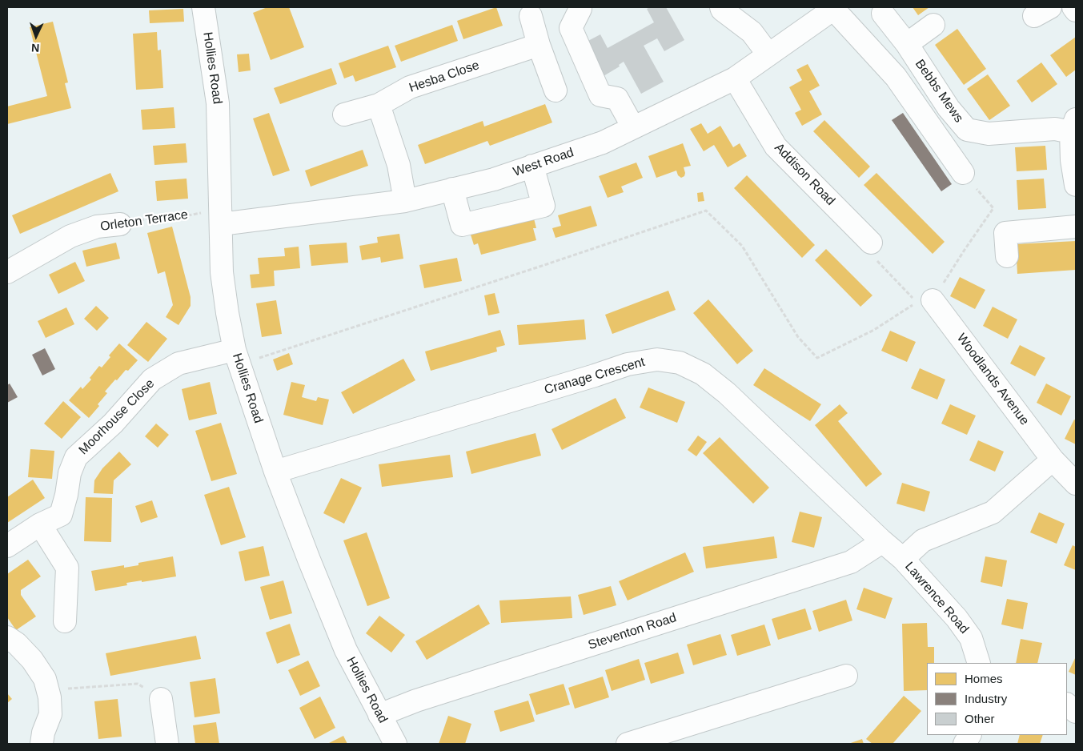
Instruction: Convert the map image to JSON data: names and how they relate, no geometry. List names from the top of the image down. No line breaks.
{"streets":{"street":["Hollies Road","Hesba Close","Bebbs Mews","West Road","Addison Road","Orleton Terrace","Cranage Crescent","Woodlands Avenue","Moorhouse Close","Lawrence Road","Steventon Road"]},"crossings":[["Hollies Road","West Road"],["Hollies Road","Orleton Terrace"],["Hollies Road","Cranage Crescent"],["Hollies Road","Moorhouse Close"],["Hollies Road","Steventon Road"],["West Road","Addison Road"],["West Road","Orleton Terrace"],["Cranage Crescent","Lawrence Road"],["Cranage Crescent","Steventon Road"],["Lawrence Road","Steventon Road"]],"legend":["Homes","Industry","Other"],"north":"bottom"}
